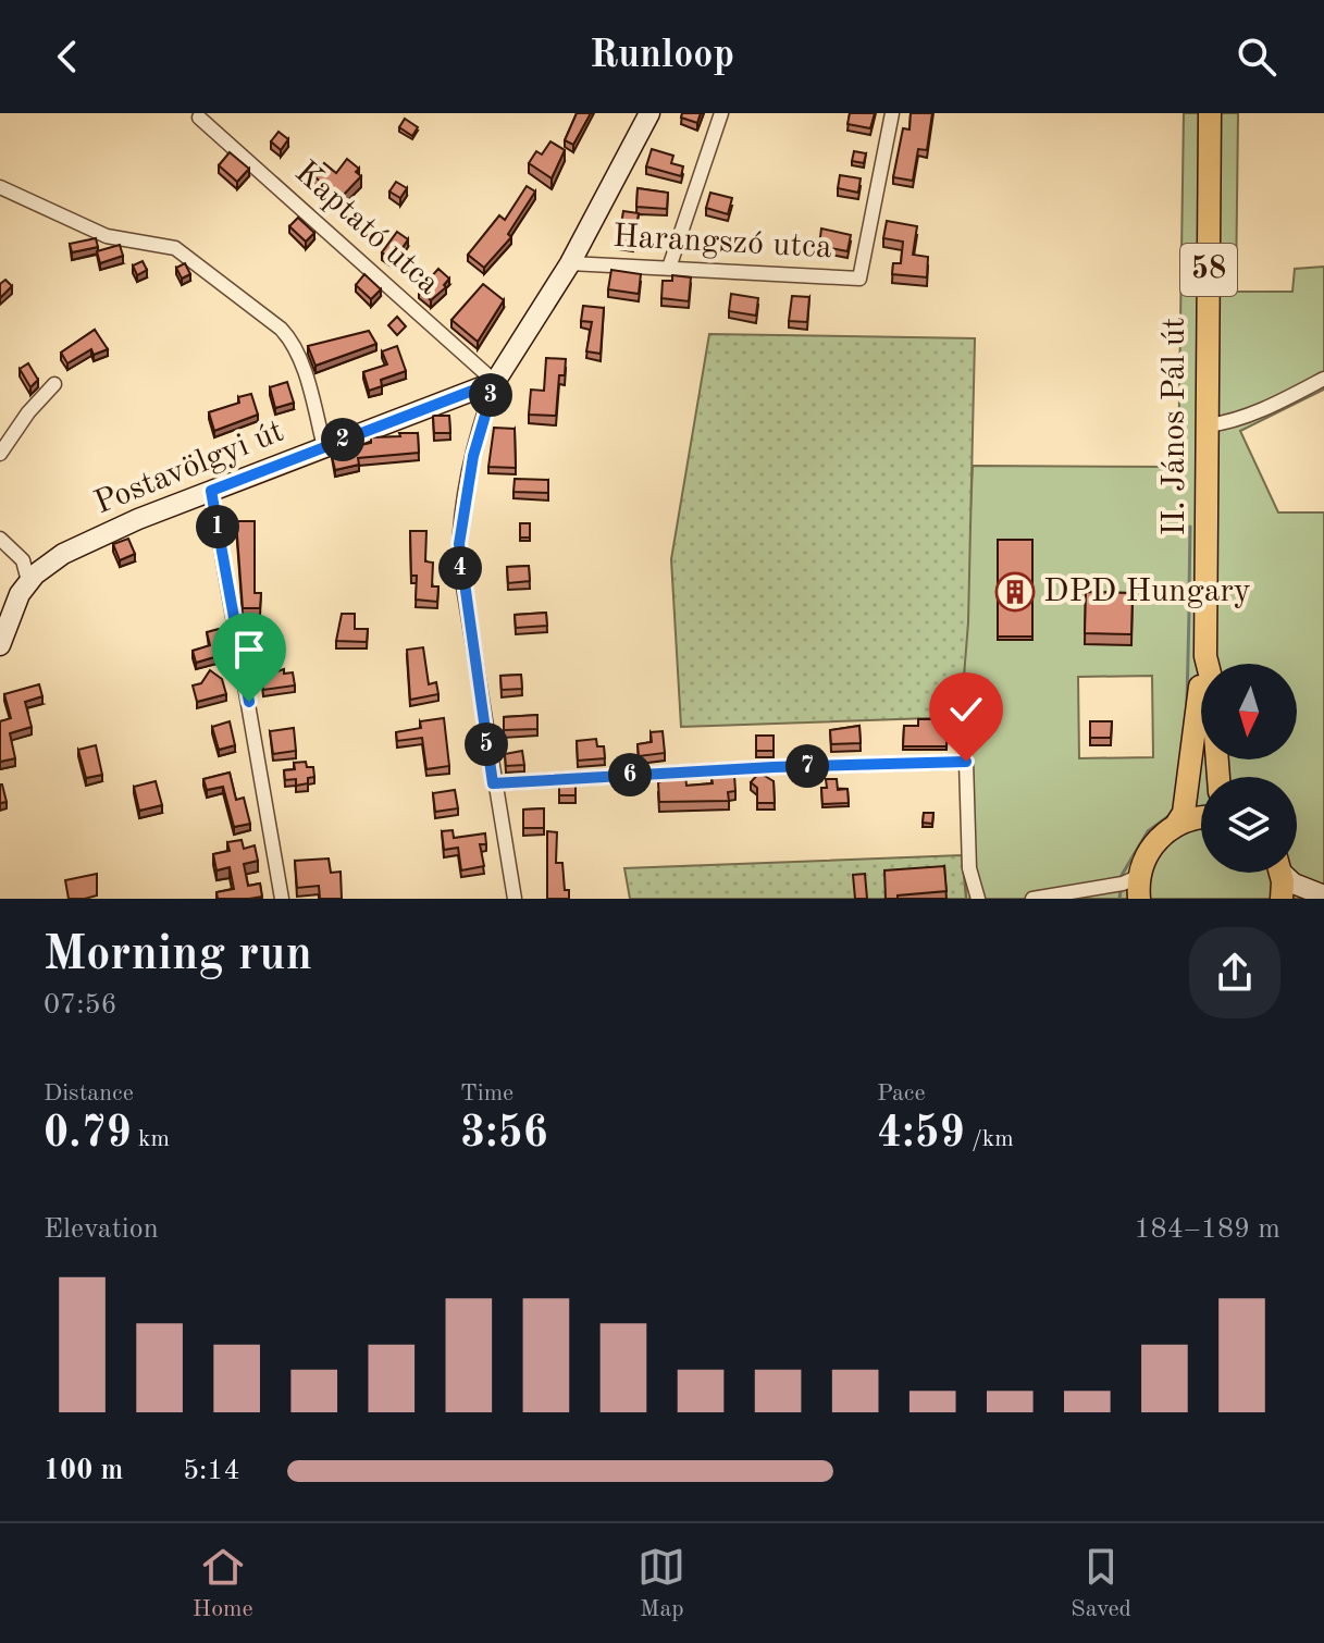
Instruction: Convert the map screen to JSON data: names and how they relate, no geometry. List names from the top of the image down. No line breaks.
{"streets":{"main road":["58","II. János Pál út"],"street":["Kaptató utca","Harangszó utca","Postavölgyi út"]},"crossings":[["Kaptató utca","Postavölgyi út"],["58","II. János Pál út"]],"places":{"building":["DPD Hungary"]},"north":"bottom","page":{"header":"Runloop","pins":["3","2","1","4","5","7","6"],"heading":["Morning run","07:56"],"stats":[["Distance","0.79 km"],["Time","3:56"],["Pace","4:59 /km"]],"chart":["Elevation","184–189 m"],"list":[{"name":"100 m","note":"5:14"}],"tabs":["Home","Map","Saved"]}}
